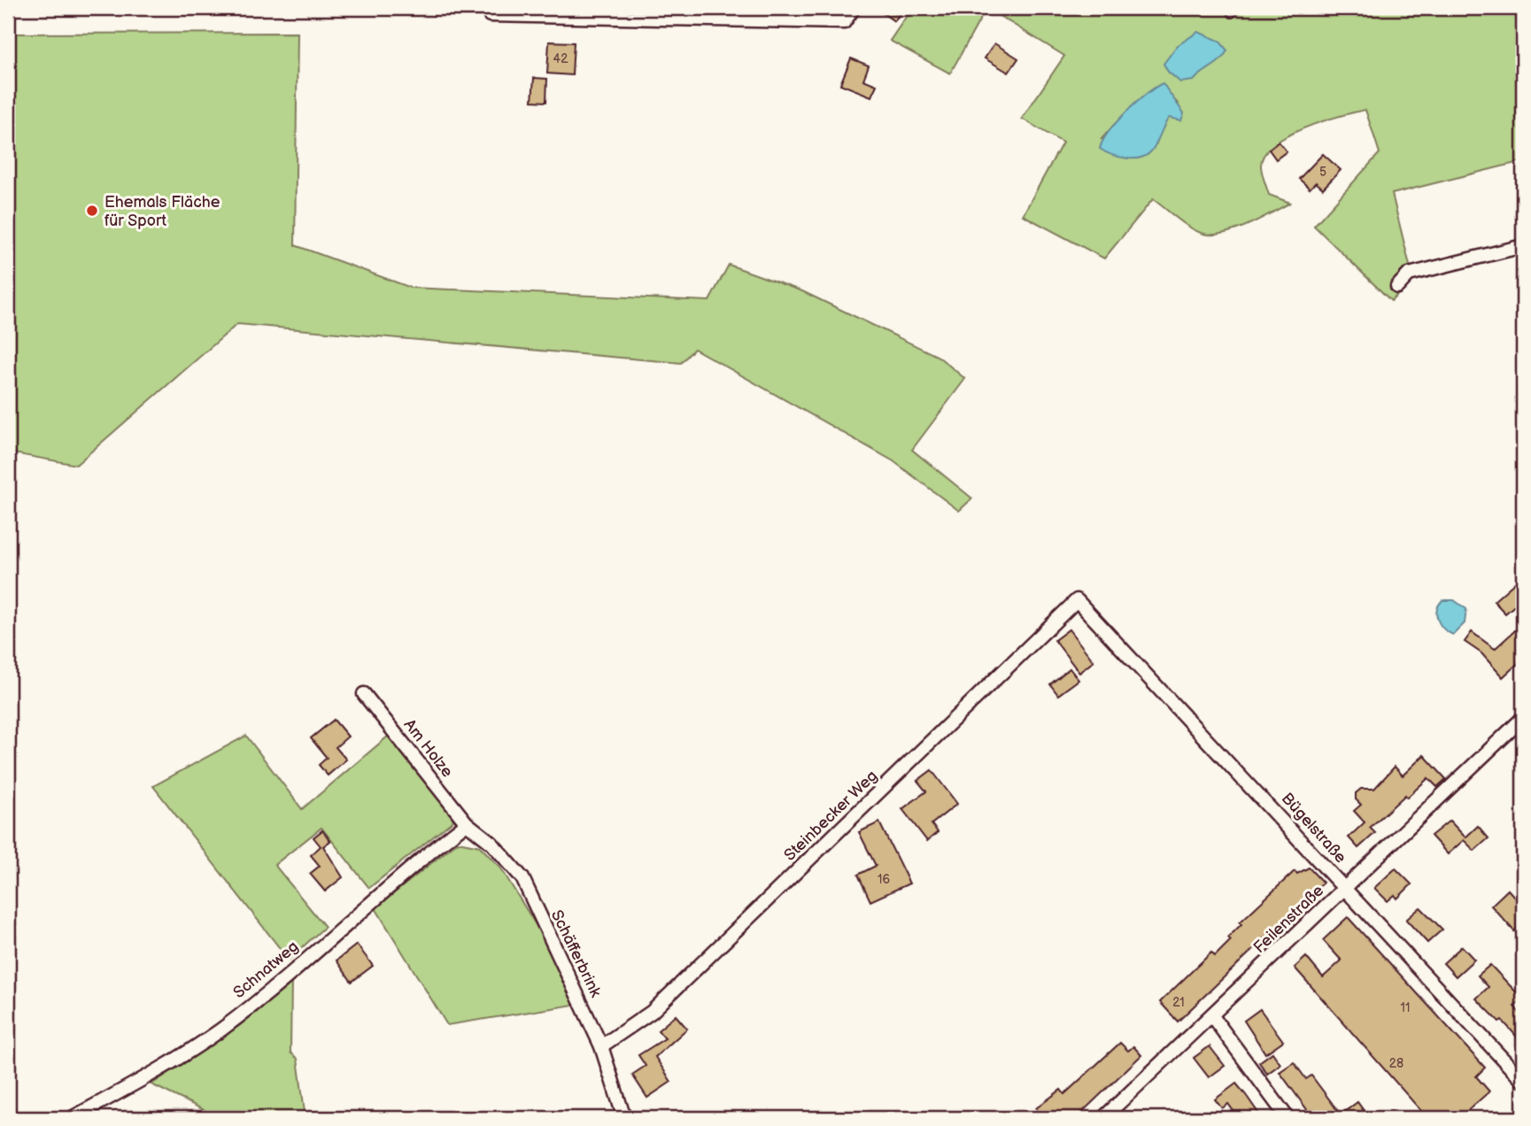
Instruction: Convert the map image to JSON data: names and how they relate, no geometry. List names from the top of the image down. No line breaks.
{"streets":{"street":["Am Holze","Steinbecker Weg","Bügelstraße","Feilenstraße","Schäfferbrink","Schnatweg"]},"crossings":[["Am Holze","Schäfferbrink"],["Am Holze","Schnatweg"],["Steinbecker Weg","Bügelstraße"],["Steinbecker Weg","Schäfferbrink"],["Bügelstraße","Feilenstraße"],["Schäfferbrink","Schnatweg"]],"places":["Ehemals Fläche für Sport"],"house_numbers":["42","5","16","21","11","28"]}
